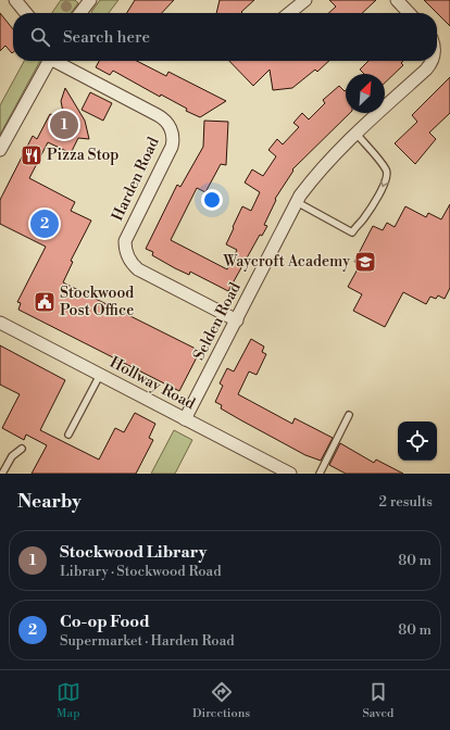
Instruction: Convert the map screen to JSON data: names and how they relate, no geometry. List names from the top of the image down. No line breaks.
{"streets":{"street":["Harden Road","Selden Road","Hollway Road"]},"crossings":[["Harden Road","Selden Road"],["Selden Road","Hollway Road"]],"places":{"restaurant":["Pizza Stop"],"school or university":["Waycroft Academy"],"public building":["Stockwood Post Office"]},"north":"top right","page":{"search":"Search here","pins":["1","2"],"heading":["Nearby","2 results"],"list":[{"mark":"1","name":"Stockwood Library","note":"Library · Stockwood Road","value":"80 m"},{"mark":"2","name":"Co-op Food","note":"Supermarket · Harden Road","value":"80 m"}],"nav":["Map","Directions","Saved"]}}
